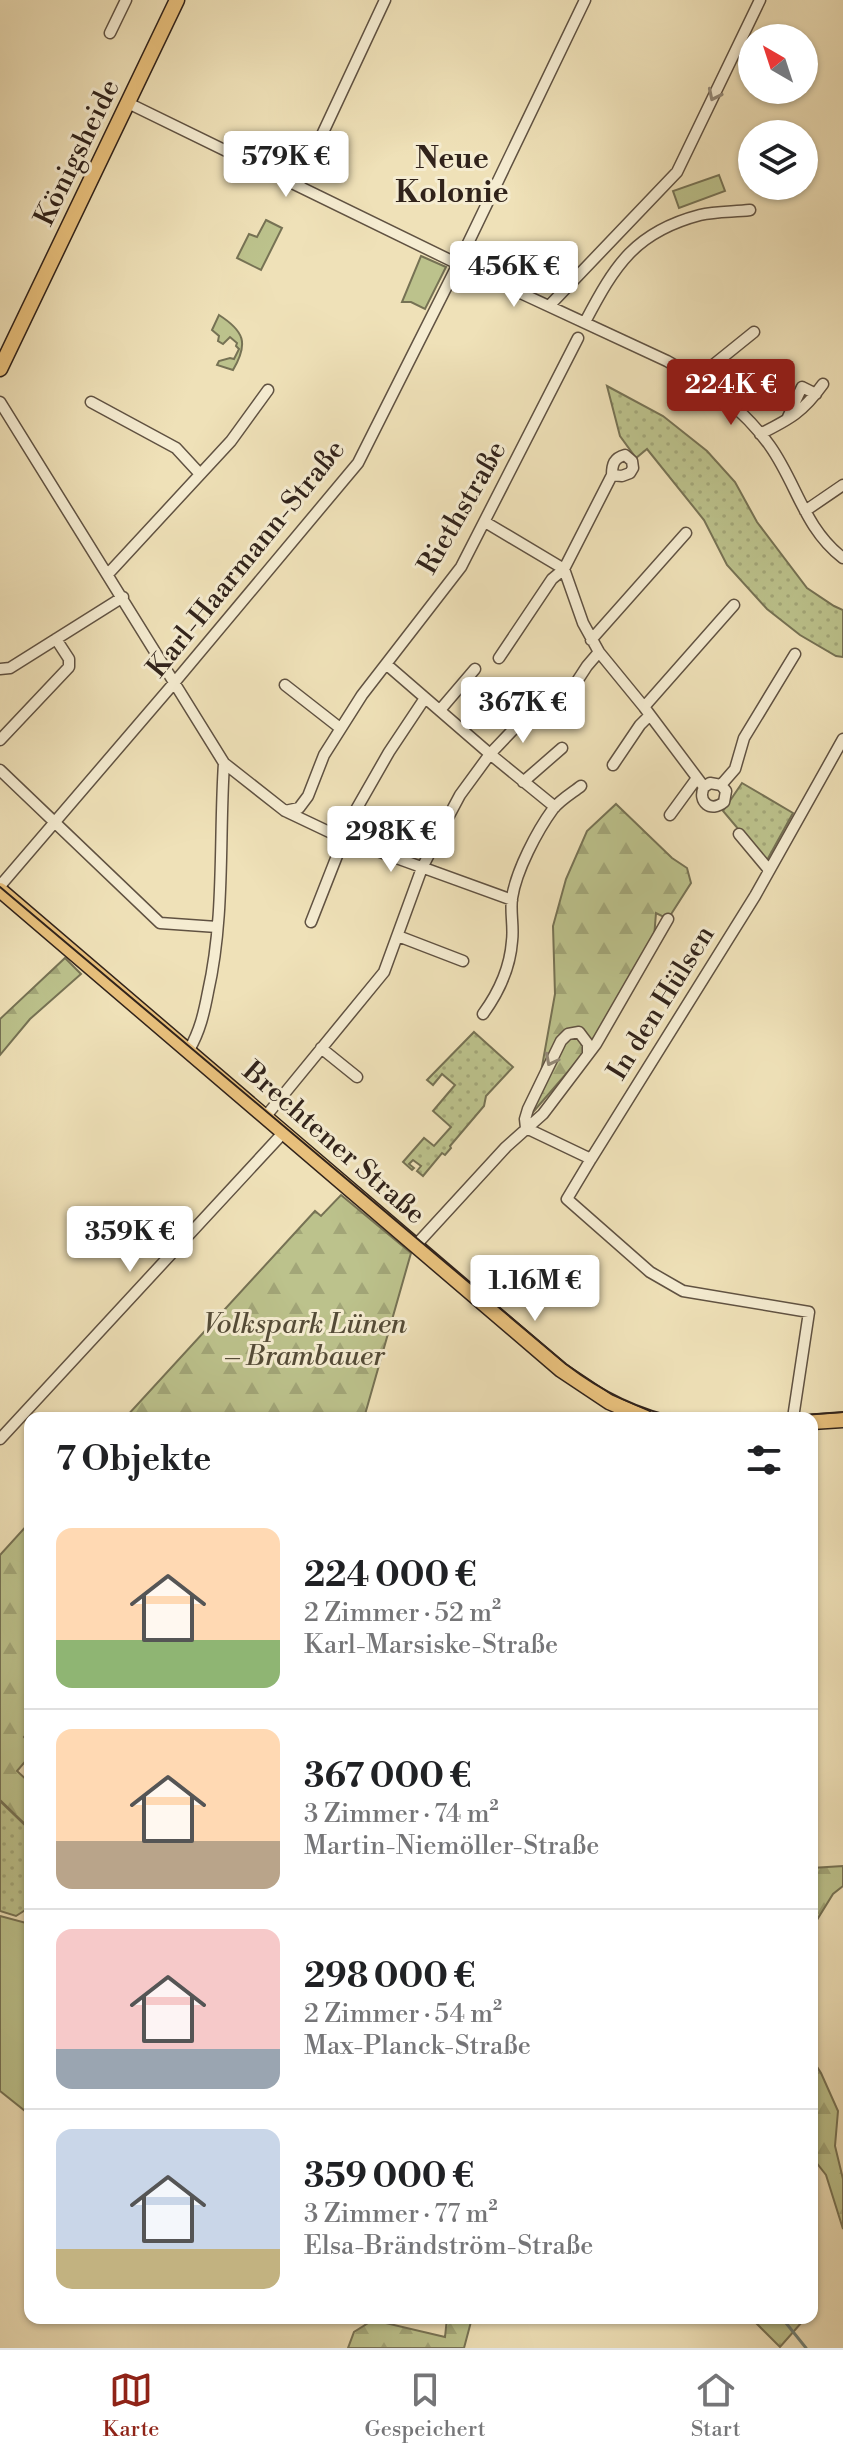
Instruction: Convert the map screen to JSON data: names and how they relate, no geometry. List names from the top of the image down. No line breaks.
{"streets":{"main road":["Königsheide","Brechtener Straße"],"street":["Riethstraße","Karl-Haarmann-Straße","In den Hülsen"]},"crossings":[["Karl-Haarmann-Straße","Brechtener Straße"]],"districts":["Neue Kolonie"],"parks":["Volkspark Lünen – Brambauer"],"north":"top left","page":{"price":["579K €","456K €","224K €","367K €","298K €","359K €","1.16M €"],"heading":"7 Objekte","list":[{"name":"224 000 €","note":"2 Zimmer · 52 m² · Karl-Marsiske-Straße"},{"name":"367 000 €","note":"3 Zimmer · 74 m² · Martin-Niemöller-Straße"},{"name":"298 000 €","note":"2 Zimmer · 54 m² · Max-Planck-Straße"},{"name":"359 000 €","note":"3 Zimmer · 77 m² · Elsa-Brändström-Straße"}],"tabs":["Karte","Gespeichert","Start"]}}
